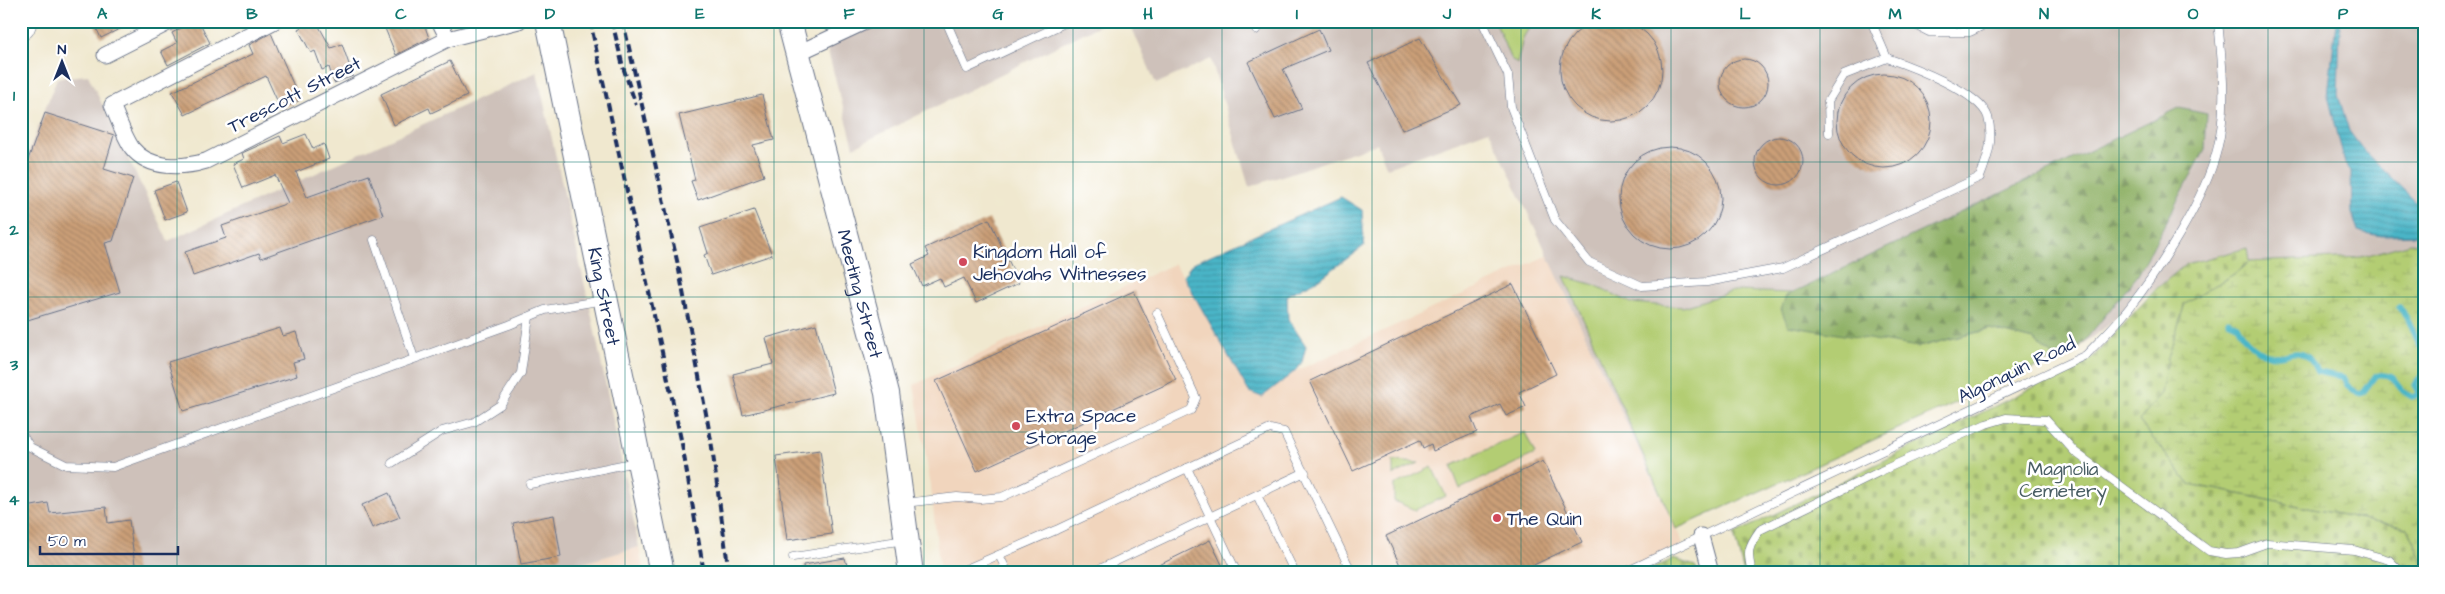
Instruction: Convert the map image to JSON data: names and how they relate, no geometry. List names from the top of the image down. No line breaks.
{"streets":{"main road":["Meeting Street","King Street"],"street":["Trescott Street"],"lane":["Algonquin Road"]},"parks":["Magnolia Cemetery"],"places":["Kingdom Hall of Jehovahs Witnesses","Extra Space Storage","The Quin"],"scale_bar":"50 m","north":"top","grid":{"columns":["A","B","C","D","E","F","G","H","I","J","K","L","M","N","O","P"],"rows":["1","2","3","4"]}}
